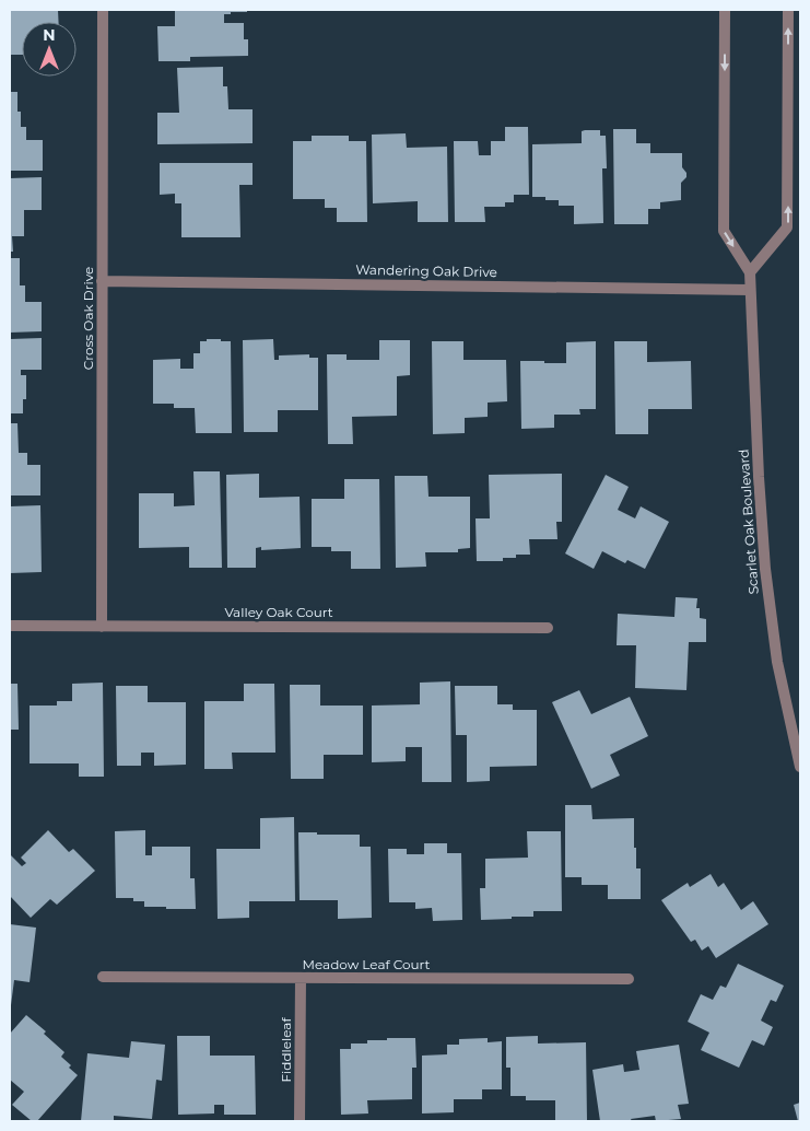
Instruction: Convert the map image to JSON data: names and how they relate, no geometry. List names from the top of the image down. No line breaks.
{"streets":{"street":["Wandering Oak Drive","Cross Oak Drive","Scarlet Oak Boulevard","Valley Oak Court","Meadow Leaf Court","Fiddleleaf"]},"crossings":[["Wandering Oak Drive","Cross Oak Drive"],["Wandering Oak Drive","Scarlet Oak Boulevard"],["Cross Oak Drive","Valley Oak Court"],["Meadow Leaf Court","Fiddleleaf"]],"north":"top"}
